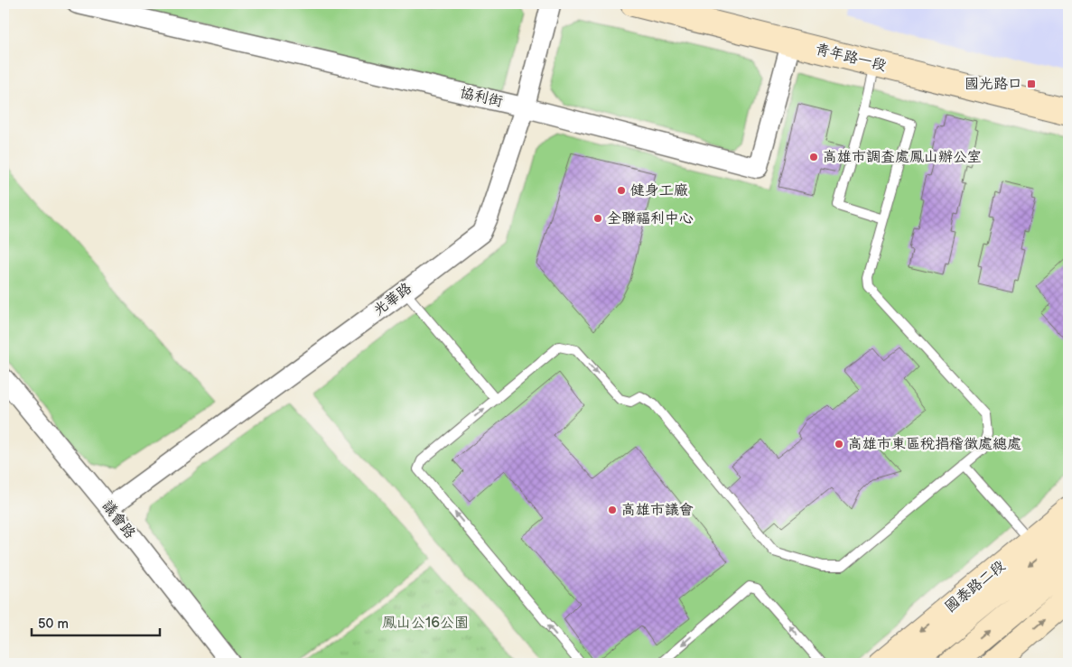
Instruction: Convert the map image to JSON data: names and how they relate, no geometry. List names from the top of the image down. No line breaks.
{"streets":{"street":["青年路一段","協利街","光華路","議會路","國泰路二段"]},"crossings":[["青年路一段","協利街"],["協利街","光華路"],["光華路","議會路"]],"parks":["鳳山公16公園"],"places":{"transit":["國光路口"],"other":["高雄市調查處鳳山辦公室","健身工廠","全聯福利中心","高雄市東區稅捐稽徵處總處","高雄市議會"]},"scale_bar":"50 m"}
